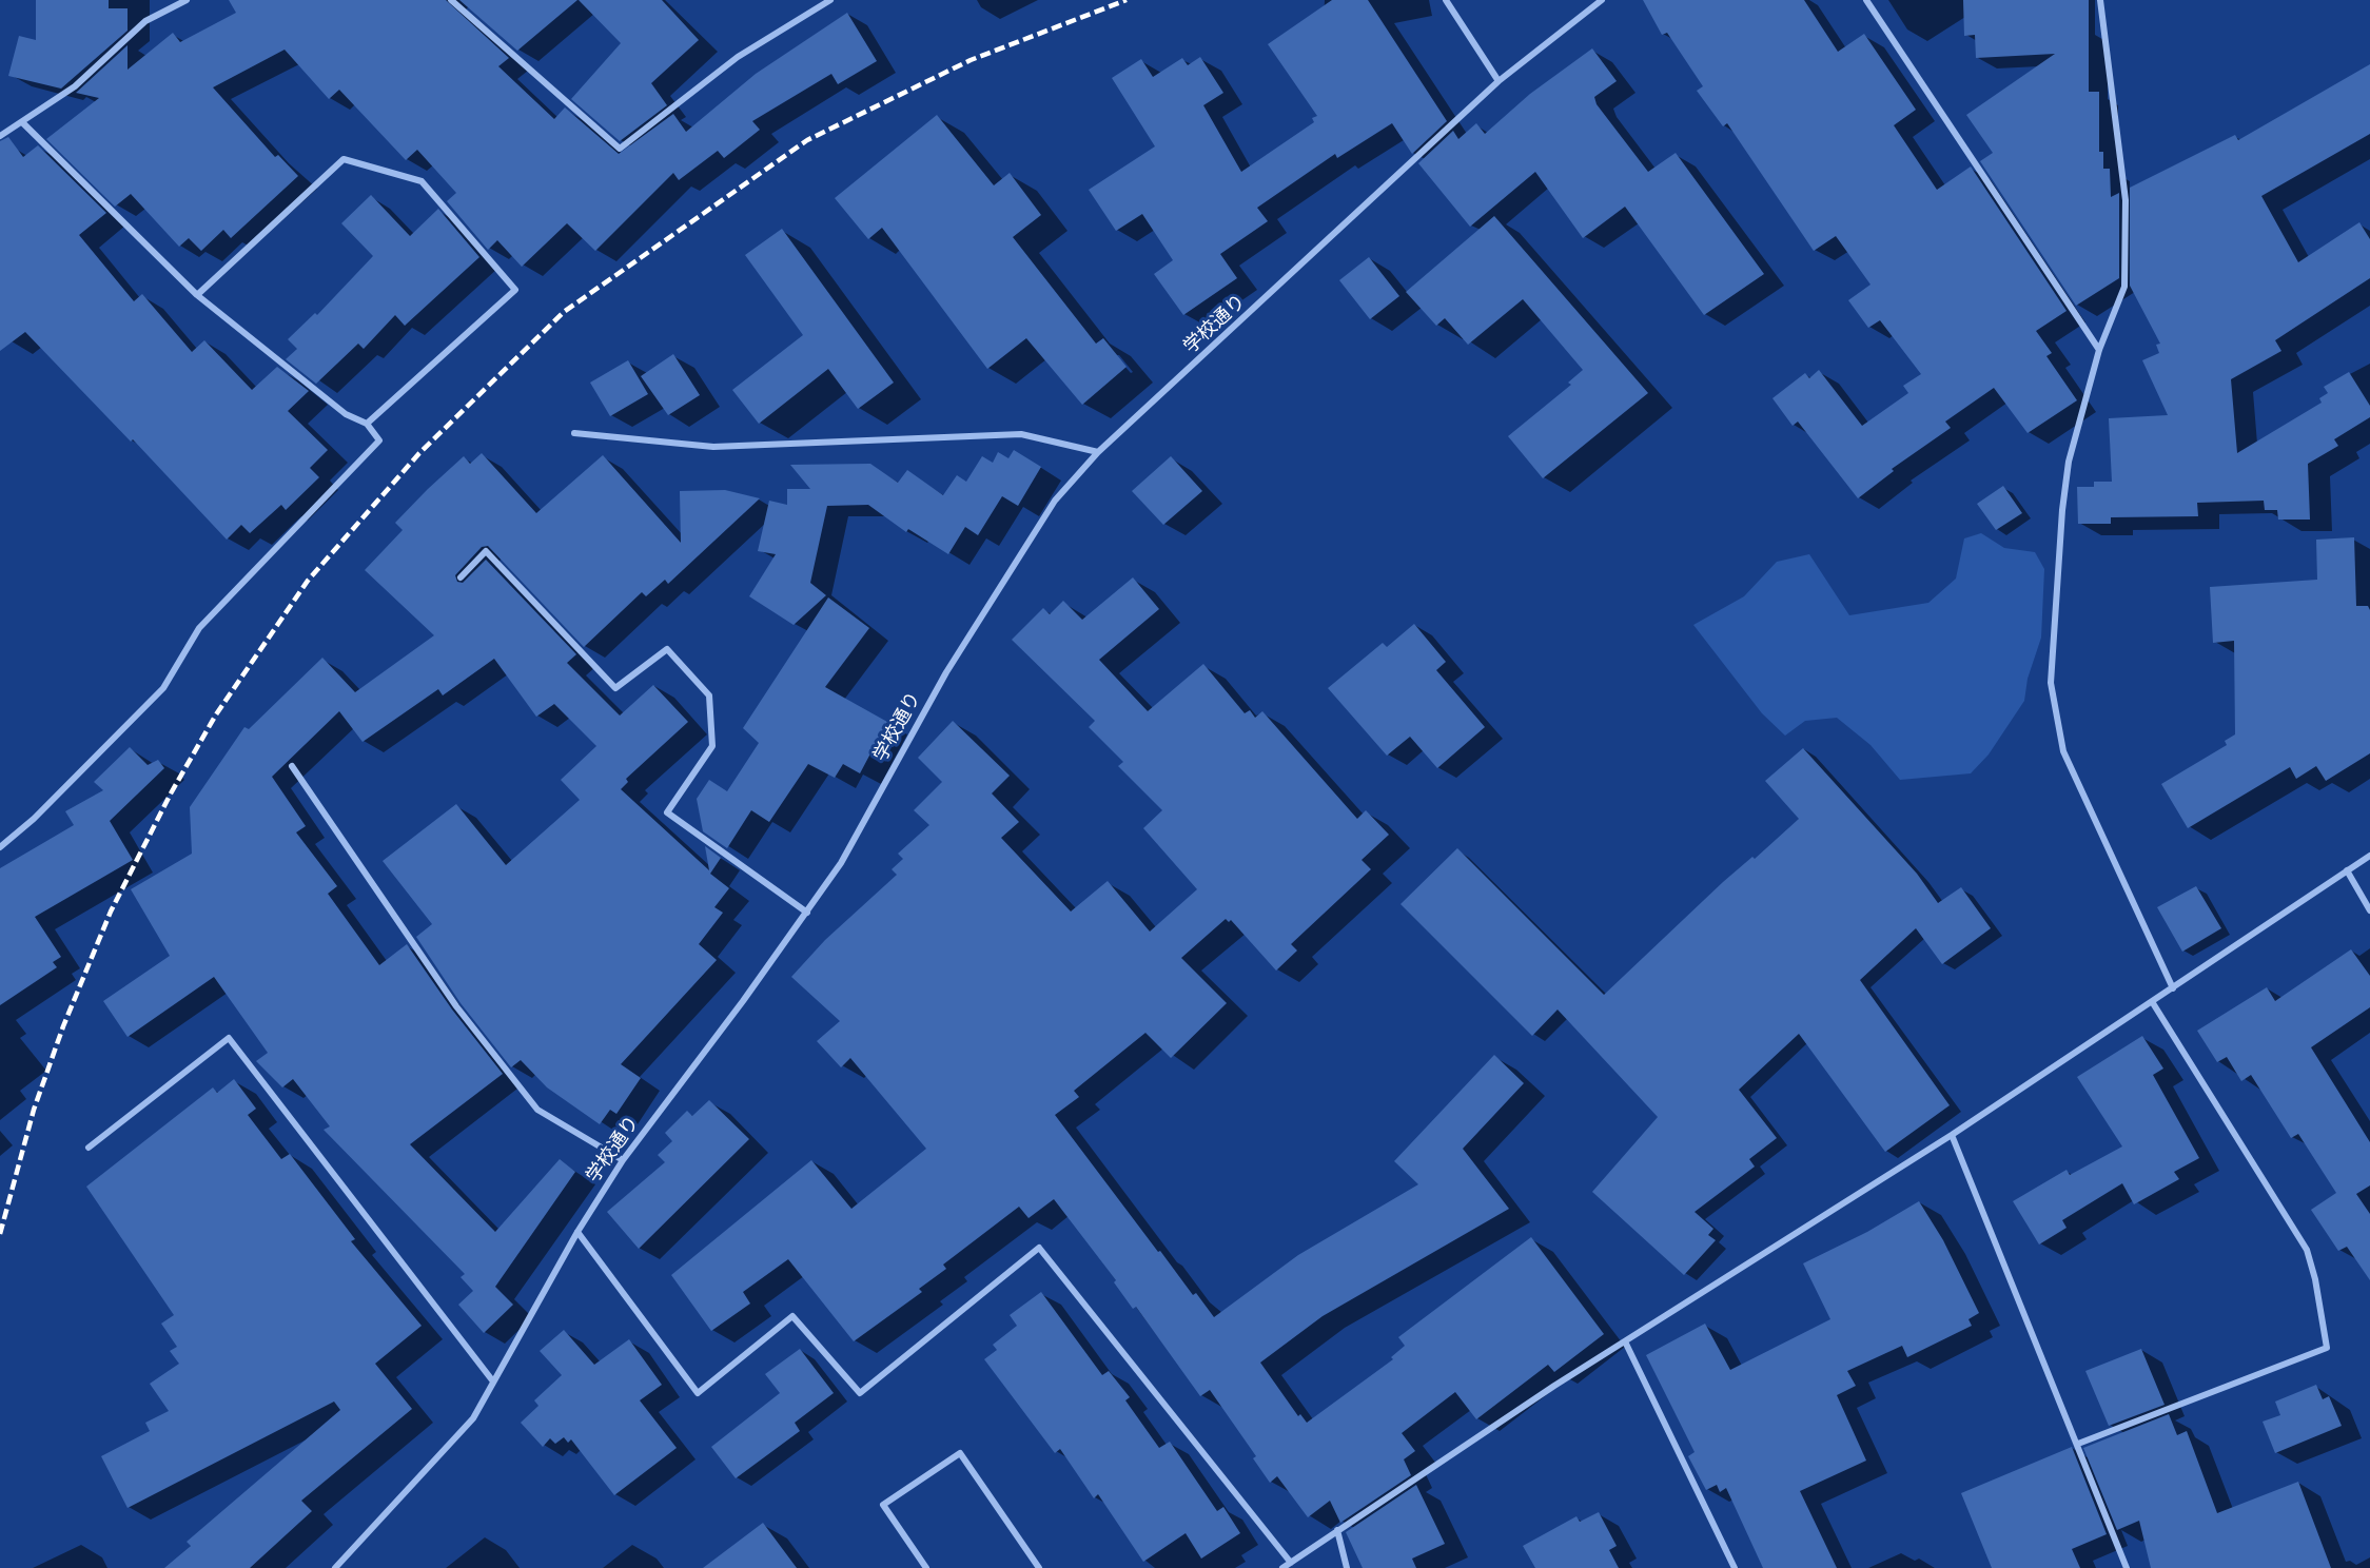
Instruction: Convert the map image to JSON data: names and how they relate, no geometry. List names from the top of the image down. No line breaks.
{"streets":{"street":["学校通り"]}}
